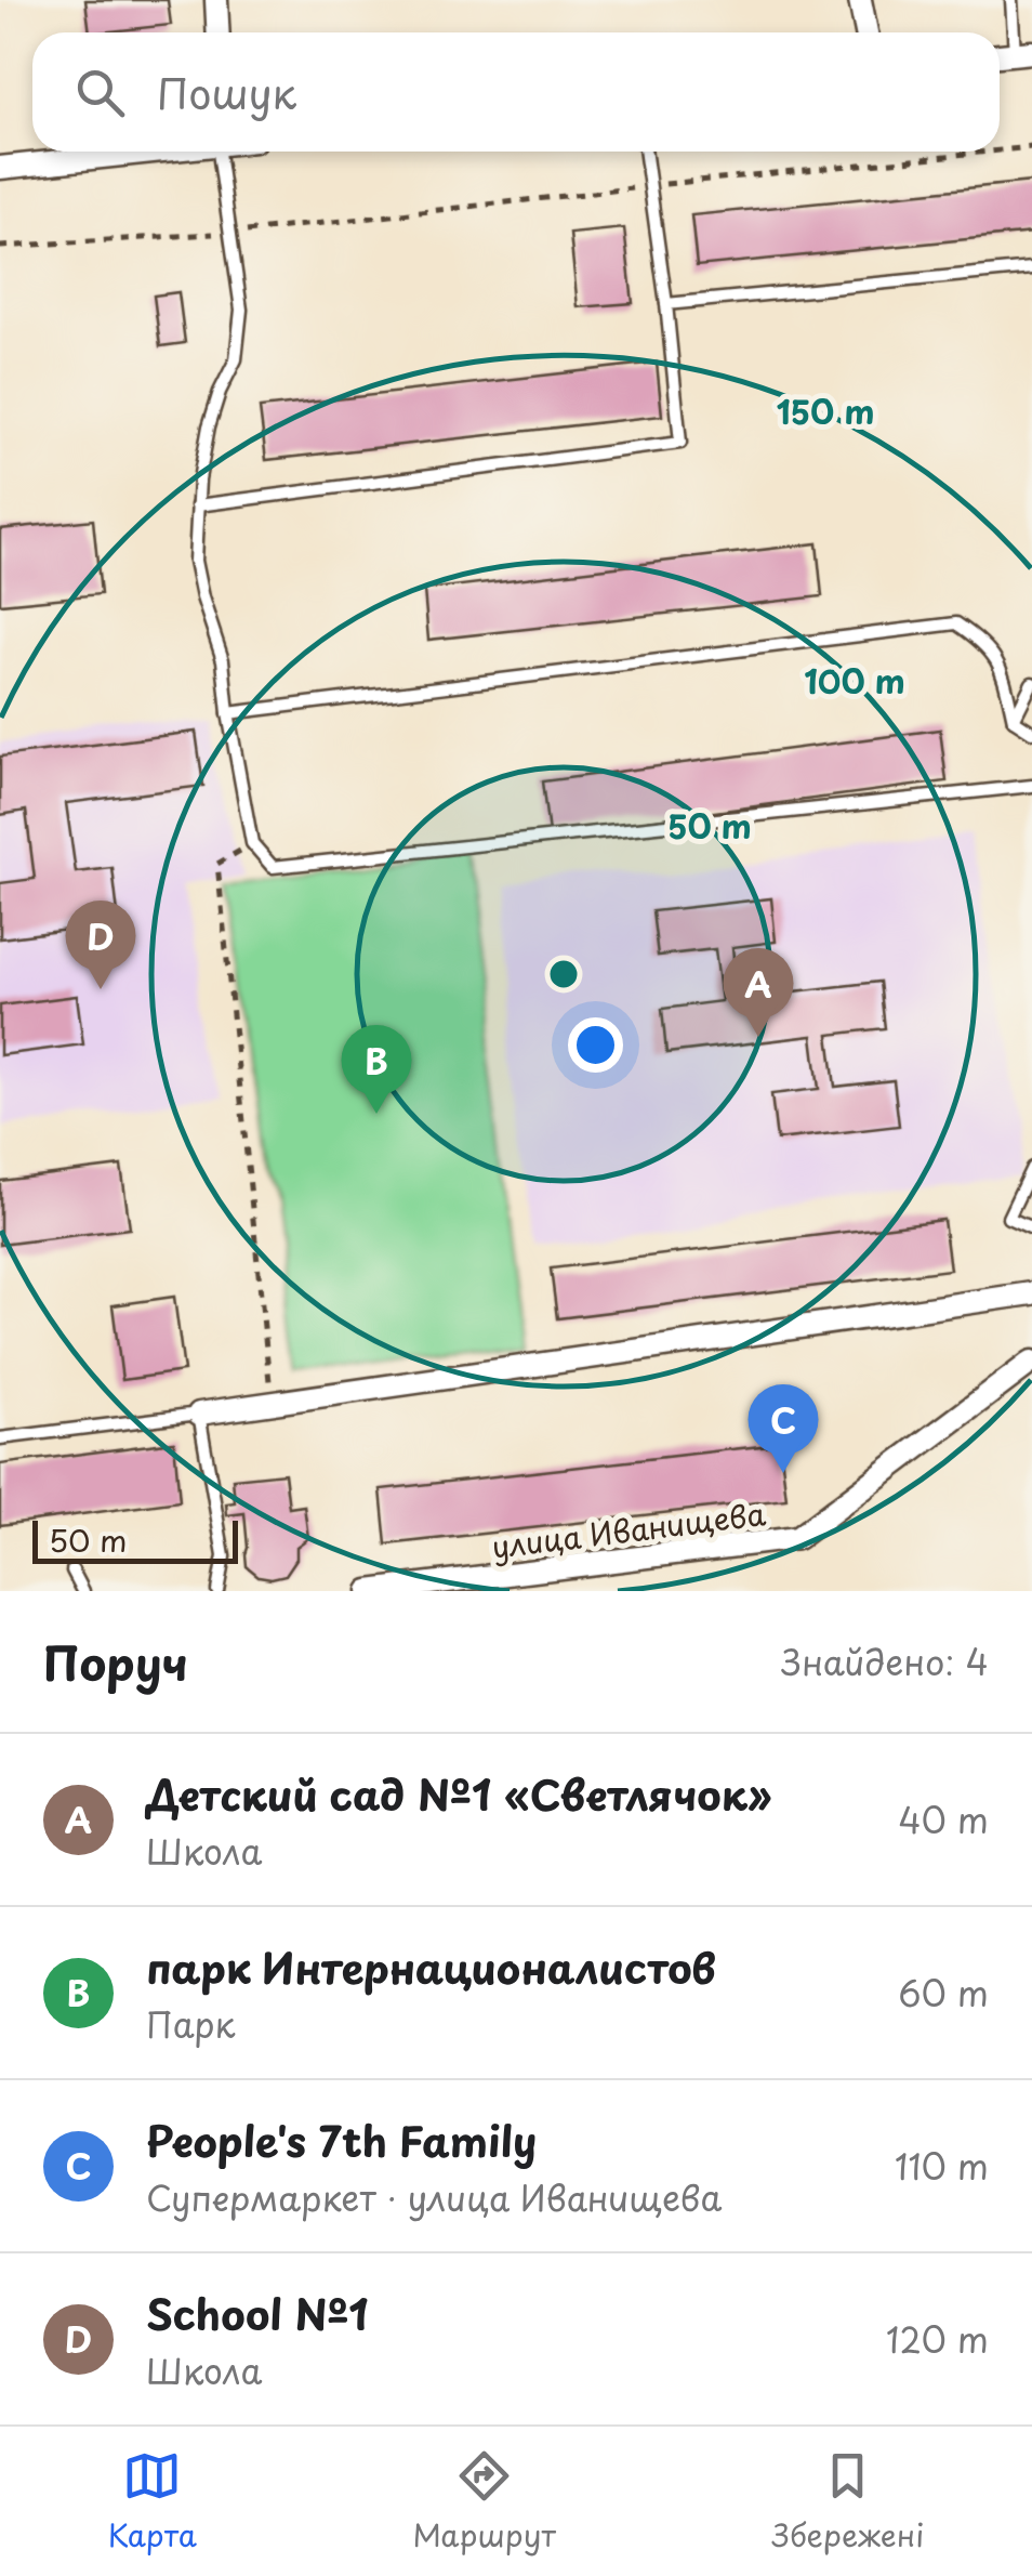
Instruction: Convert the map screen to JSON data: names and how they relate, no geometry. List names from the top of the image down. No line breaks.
{"streets":{"street":["улица Иванищева"]},"scale_bar":"50 m","page":{"search":"Пошук","pins":["D","A","B","C"],"scale":"50 m","heading":["Поруч","Знайдено: 4"],"list":[{"mark":"A","name":"Детский сад №1 «Светлячок»","note":"Школа","value":"40 m"},{"mark":"B","name":"парк Интернационалистов","note":"Парк","value":"60 m"},{"mark":"C","name":"People's 7th Family","note":"Супермаркет · улица Иванищева","value":"110 m"},{"mark":"D","name":"School №1","note":"Школа","value":"120 m"}],"nav":["Карта","Маршрут","Збережені"]},"rings":["150 m","100 m","50 m"]}
